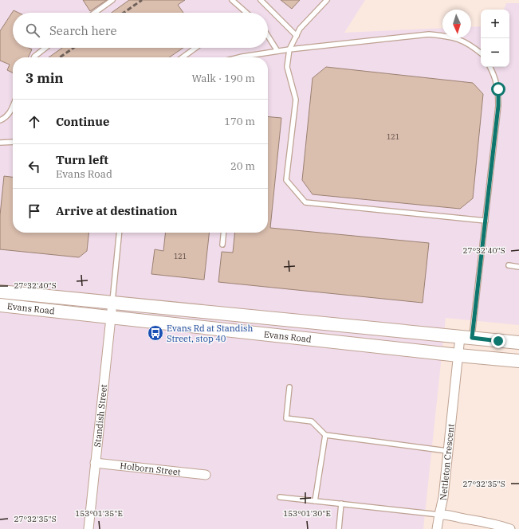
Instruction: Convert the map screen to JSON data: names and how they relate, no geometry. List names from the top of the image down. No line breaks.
{"streets":{"main road":["Evans Road"],"street":["Standish Street","Nettleton Crescent","Holborn Street"]},"crossings":[["Evans Road","Standish Street"],["Evans Road","Nettleton Crescent"],["Standish Street","Holborn Street"]],"places":{"bus stop":["Evans Rd at Standish Street, stop 40"]},"house_numbers":["121","121"],"north":"bottom","page":{"map_buttons":["+","−"],"search":"Search here","heading":["3 min","Walk · 190 m"],"list":[["Continue","170 m"],["Turn left","Evans Road","20 m"],"Arrive at destination"]},"coordinates":["27°32'40\"S","27°32'35\"S","153°01'35\"E","153°01'30\"E"]}
